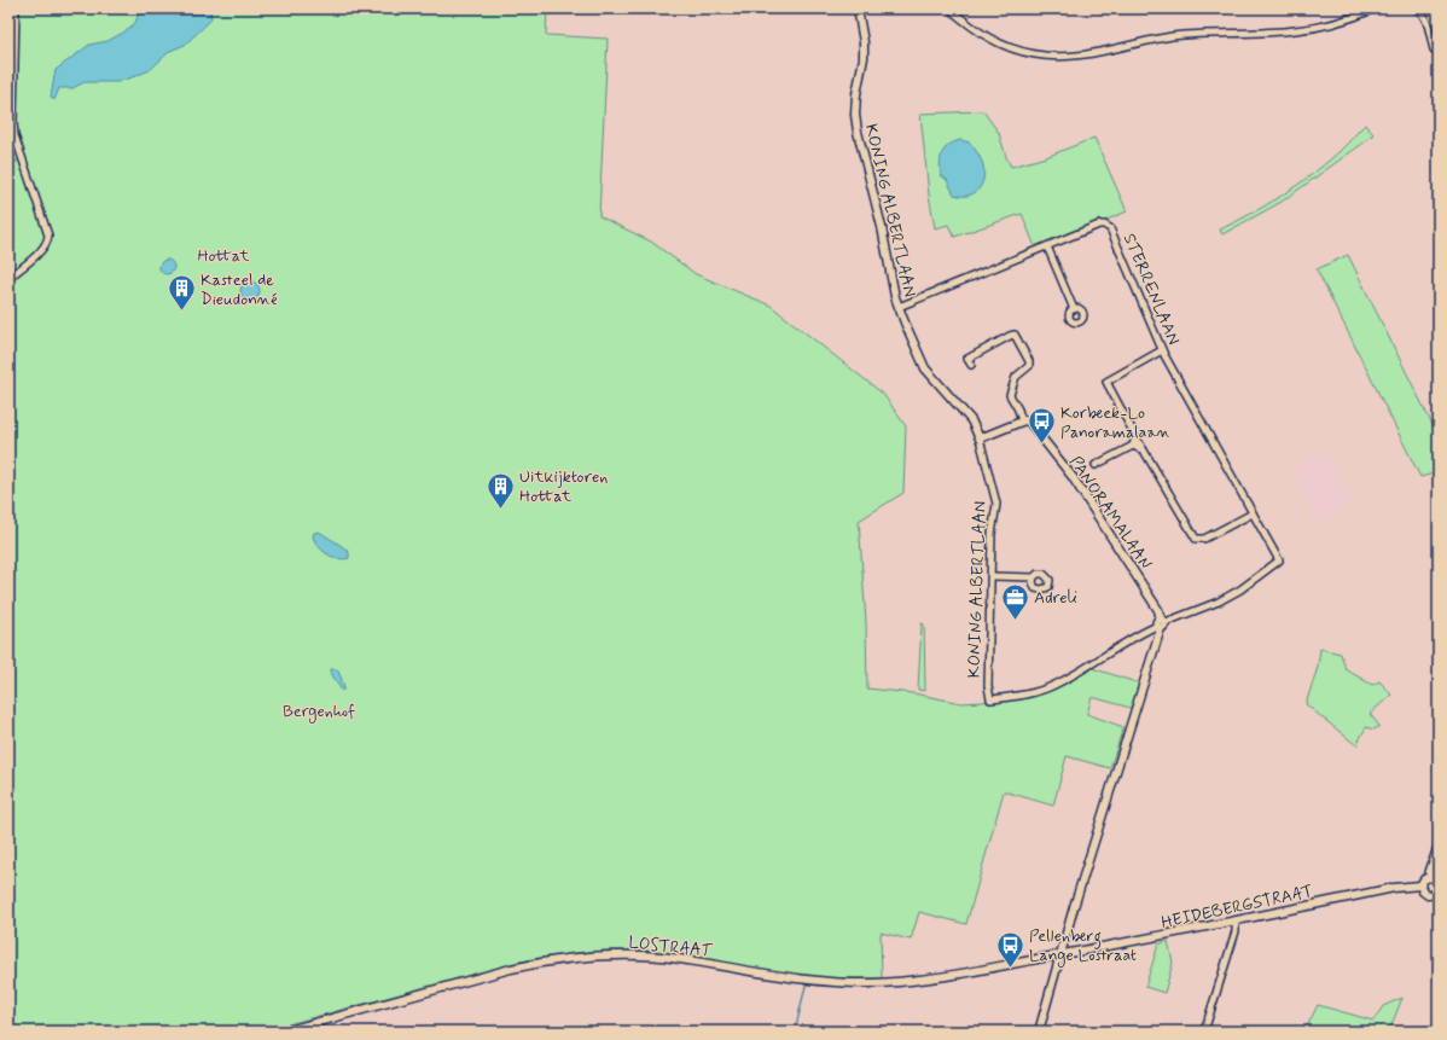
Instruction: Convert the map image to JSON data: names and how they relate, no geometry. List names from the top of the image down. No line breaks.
{"streets":{"street":["KONING ALBERTLAAN","STERRENLAAN","PANORAMALAAN","HEIDEBERGSTRAAT","LOSTRAAT"]},"crossings":[["KONING ALBERTLAAN","STERRENLAAN"],["KONING ALBERTLAAN","PANORAMALAAN"],["STERRENLAAN","PANORAMALAAN"],["HEIDEBERGSTRAAT","LOSTRAAT"]],"parks":["Hottat","Bergenhof"],"places":{"building":["Kasteel de Dieudonné","Uitkijktoren Hottat"],"bus stop":["Korbeek-Lo Panoramalaan","Pellenberg Lange Lostraat"],"office":["Adreli"]}}
